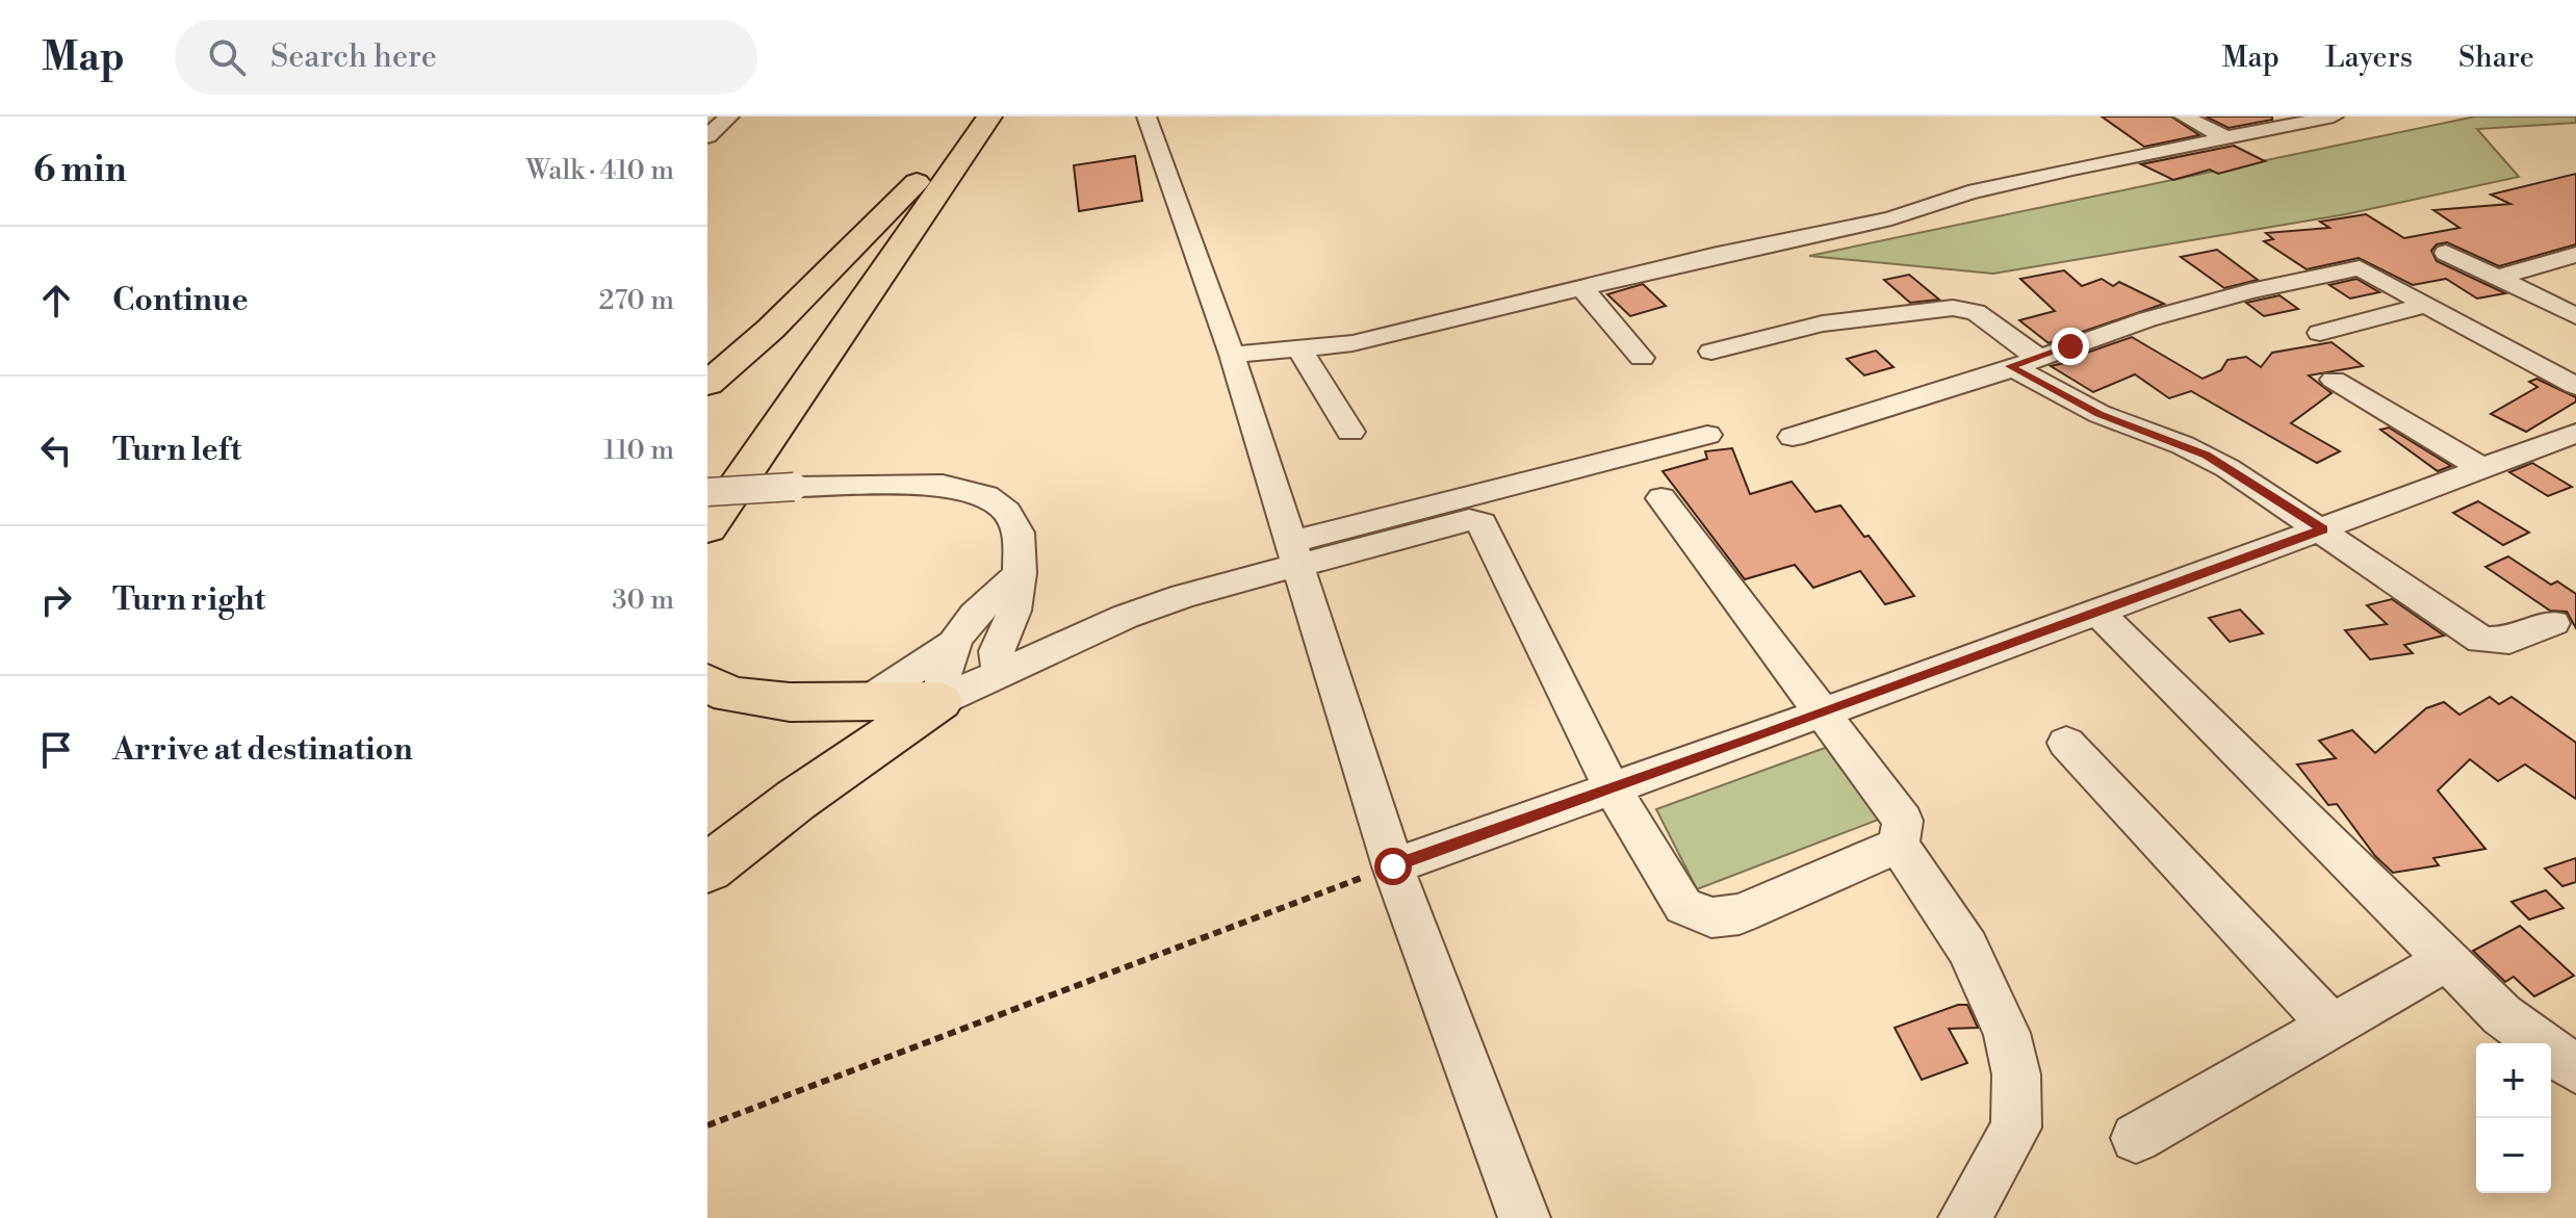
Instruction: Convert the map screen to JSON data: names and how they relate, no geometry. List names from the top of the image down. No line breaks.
{"page":{"header":"Map","search":"Search here","nav":["Map","Layers","Share"],"heading":["6 min","Walk · 410 m"],"list":[["Continue","270 m"],["Turn left","110 m"],["Turn right","30 m"],"Arrive at destination"],"map_buttons":["+","−"]}}
